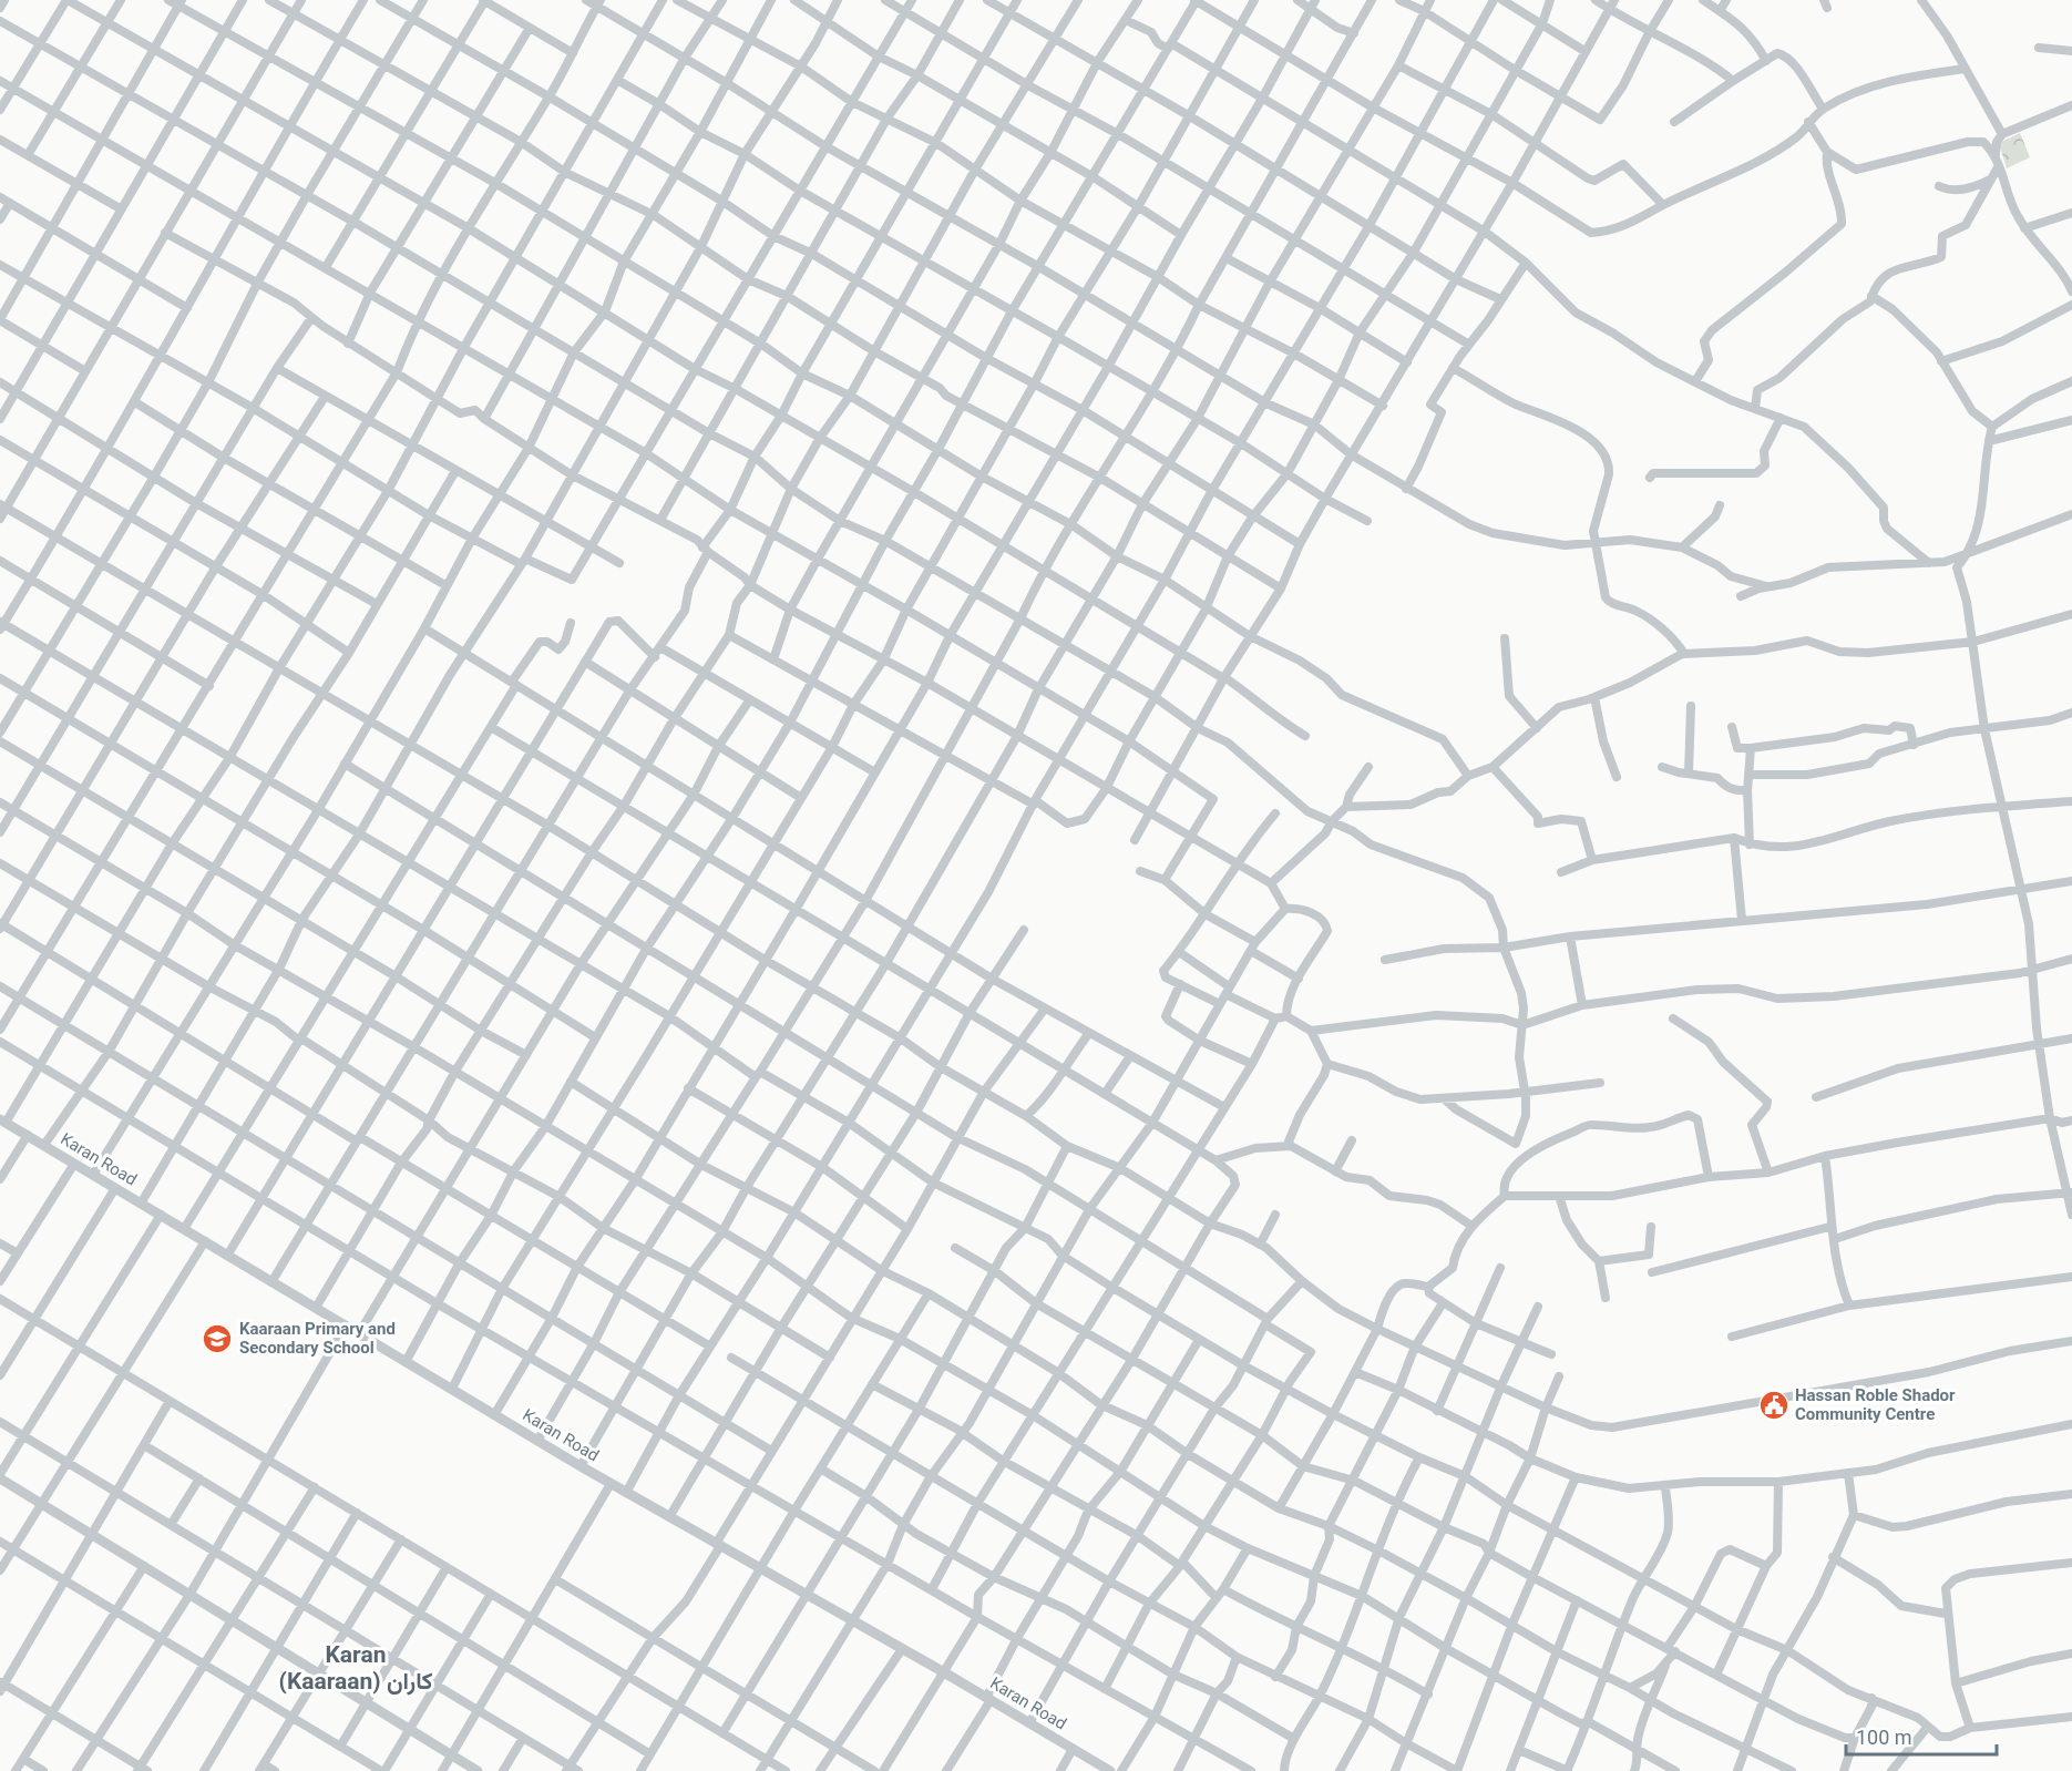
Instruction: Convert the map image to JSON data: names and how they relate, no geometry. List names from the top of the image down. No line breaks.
{"streets":{"street":["Karan Road"]},"districts":["Karan (Kaaraan) كاران"],"places":{"school or university":["Kaaraan Primary and Secondary School"],"public building":["Hassan Roble Shador Community Centre"]},"scale_bar":"100 m"}
